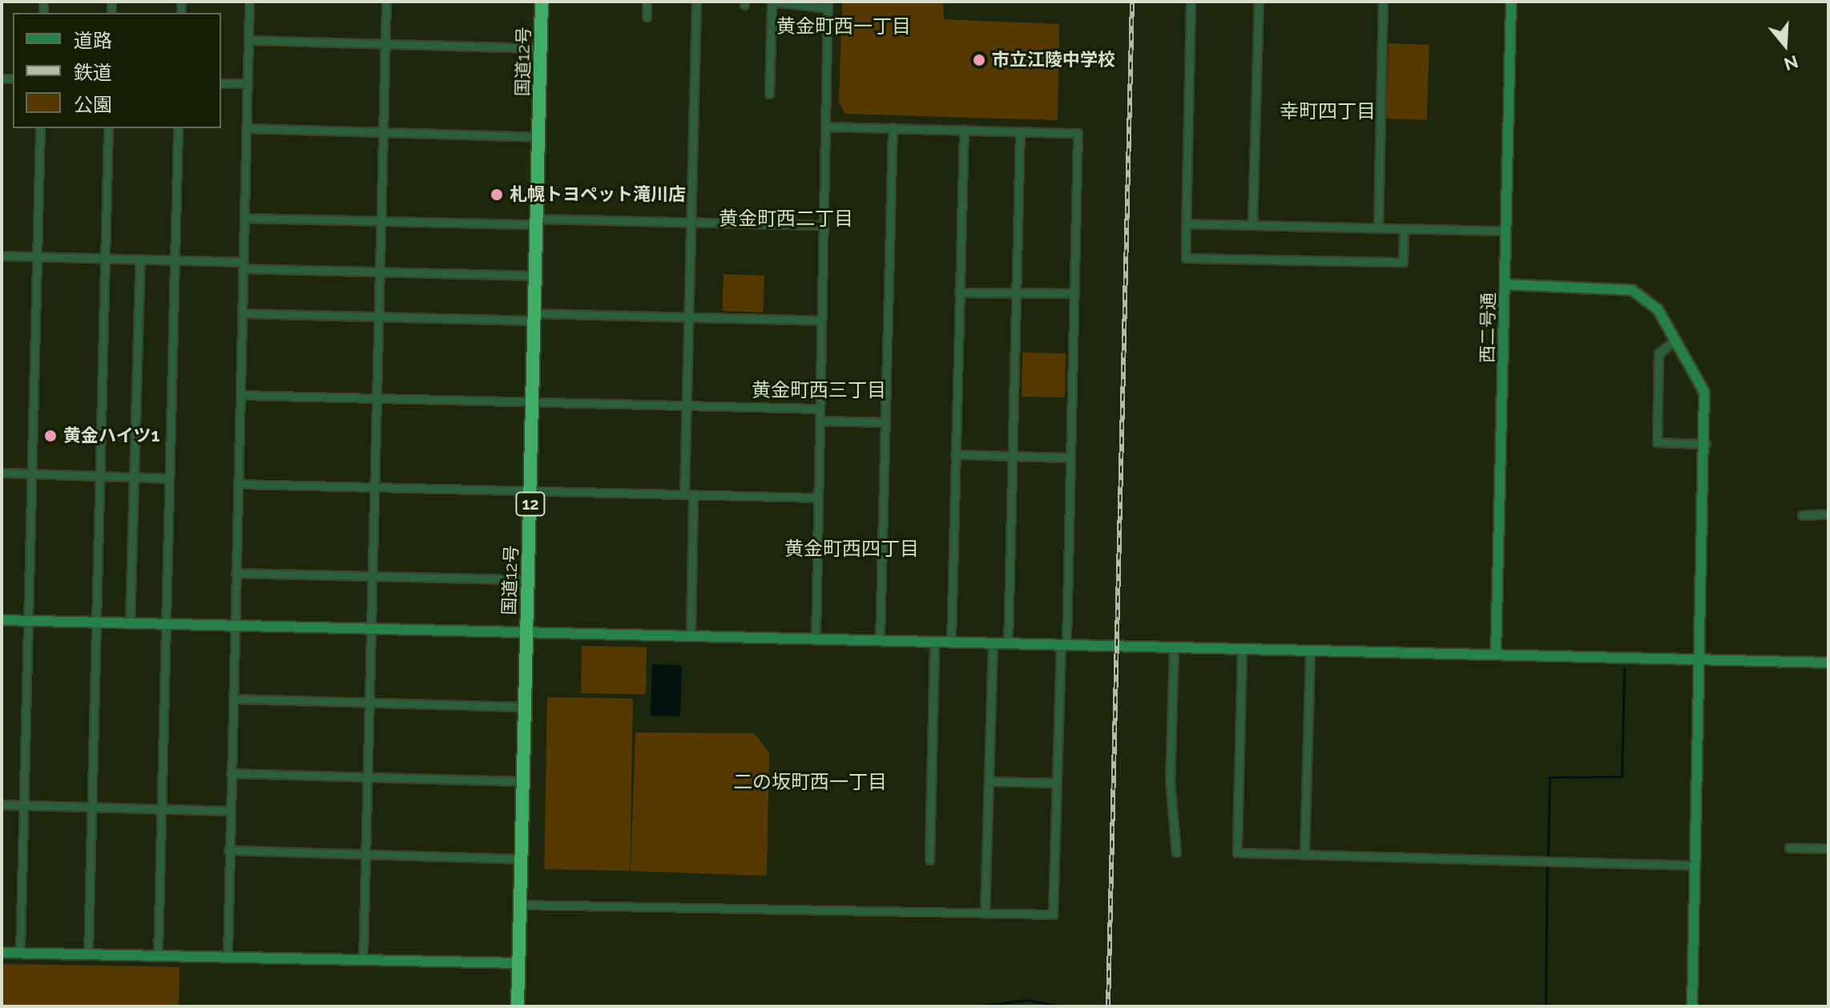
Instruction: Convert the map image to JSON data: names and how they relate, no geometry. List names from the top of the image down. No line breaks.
{"streets":{"highway":["国道12号","12"],"street":["西二号通"]},"districts":["黄金町西一丁目","幸町四丁目","黄金町西二丁目","黄金町西三丁目","黄金町西四丁目","二の坂町西一丁目"],"places":["市立江陵中学校","札幌トヨペット滝川店","黄金ハイツ1"],"legend":["道路","鉄道","公園"],"north":"bottom"}
